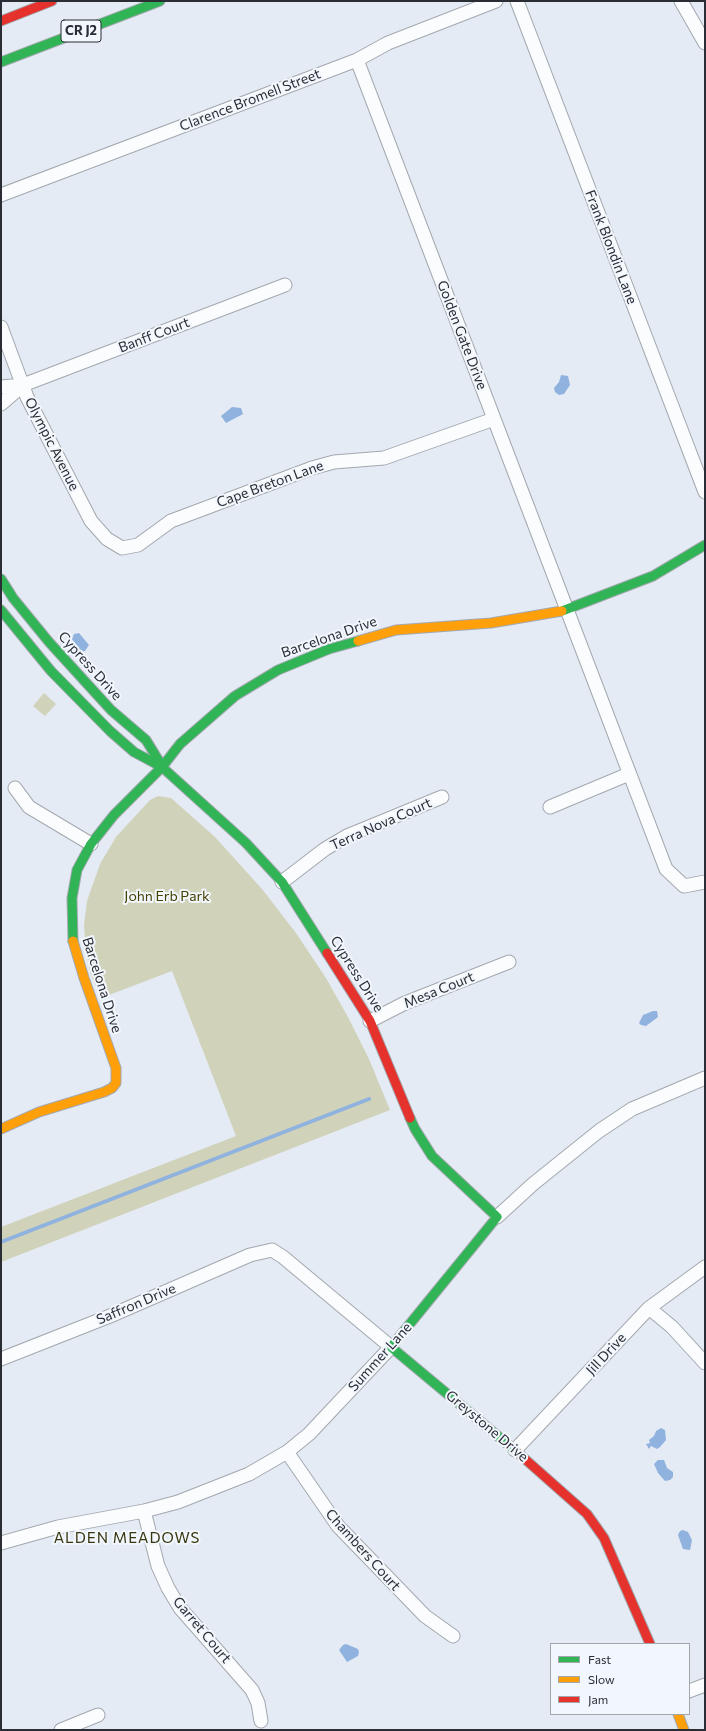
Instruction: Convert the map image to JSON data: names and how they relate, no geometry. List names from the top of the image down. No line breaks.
{"streets":{"street":["CR J2","Clarence Bromell Street","Frank Blondin Lane","Banff Court","Golden Gate Drive","Olympic Avenue","Cape Breton Lane","Barcelona Drive","Cypress Drive","Terra Nova Court","Mesa Court","Saffron Drive","Jill Drive","Summer Lane","Greystone Drive","Chambers Court","Garret Court"]},"crossings":[["Clarence Bromell Street","Golden Gate Drive"],["Banff Court","Olympic Avenue"],["Golden Gate Drive","Cape Breton Lane"],["Golden Gate Drive","Barcelona Drive"],["Olympic Avenue","Cape Breton Lane"],["Barcelona Drive","Cypress Drive"],["Cypress Drive","Terra Nova Court"],["Cypress Drive","Mesa Court"],["Cypress Drive","Summer Lane"],["Saffron Drive","Greystone Drive"],["Jill Drive","Greystone Drive"],["Summer Lane","Greystone Drive"],["Summer Lane","Chambers Court"],["Summer Lane","Garret Court"]],"districts":["ALDEN MEADOWS"],"parks":["John Erb Park"],"legend":["Fast","Slow","Jam"]}
